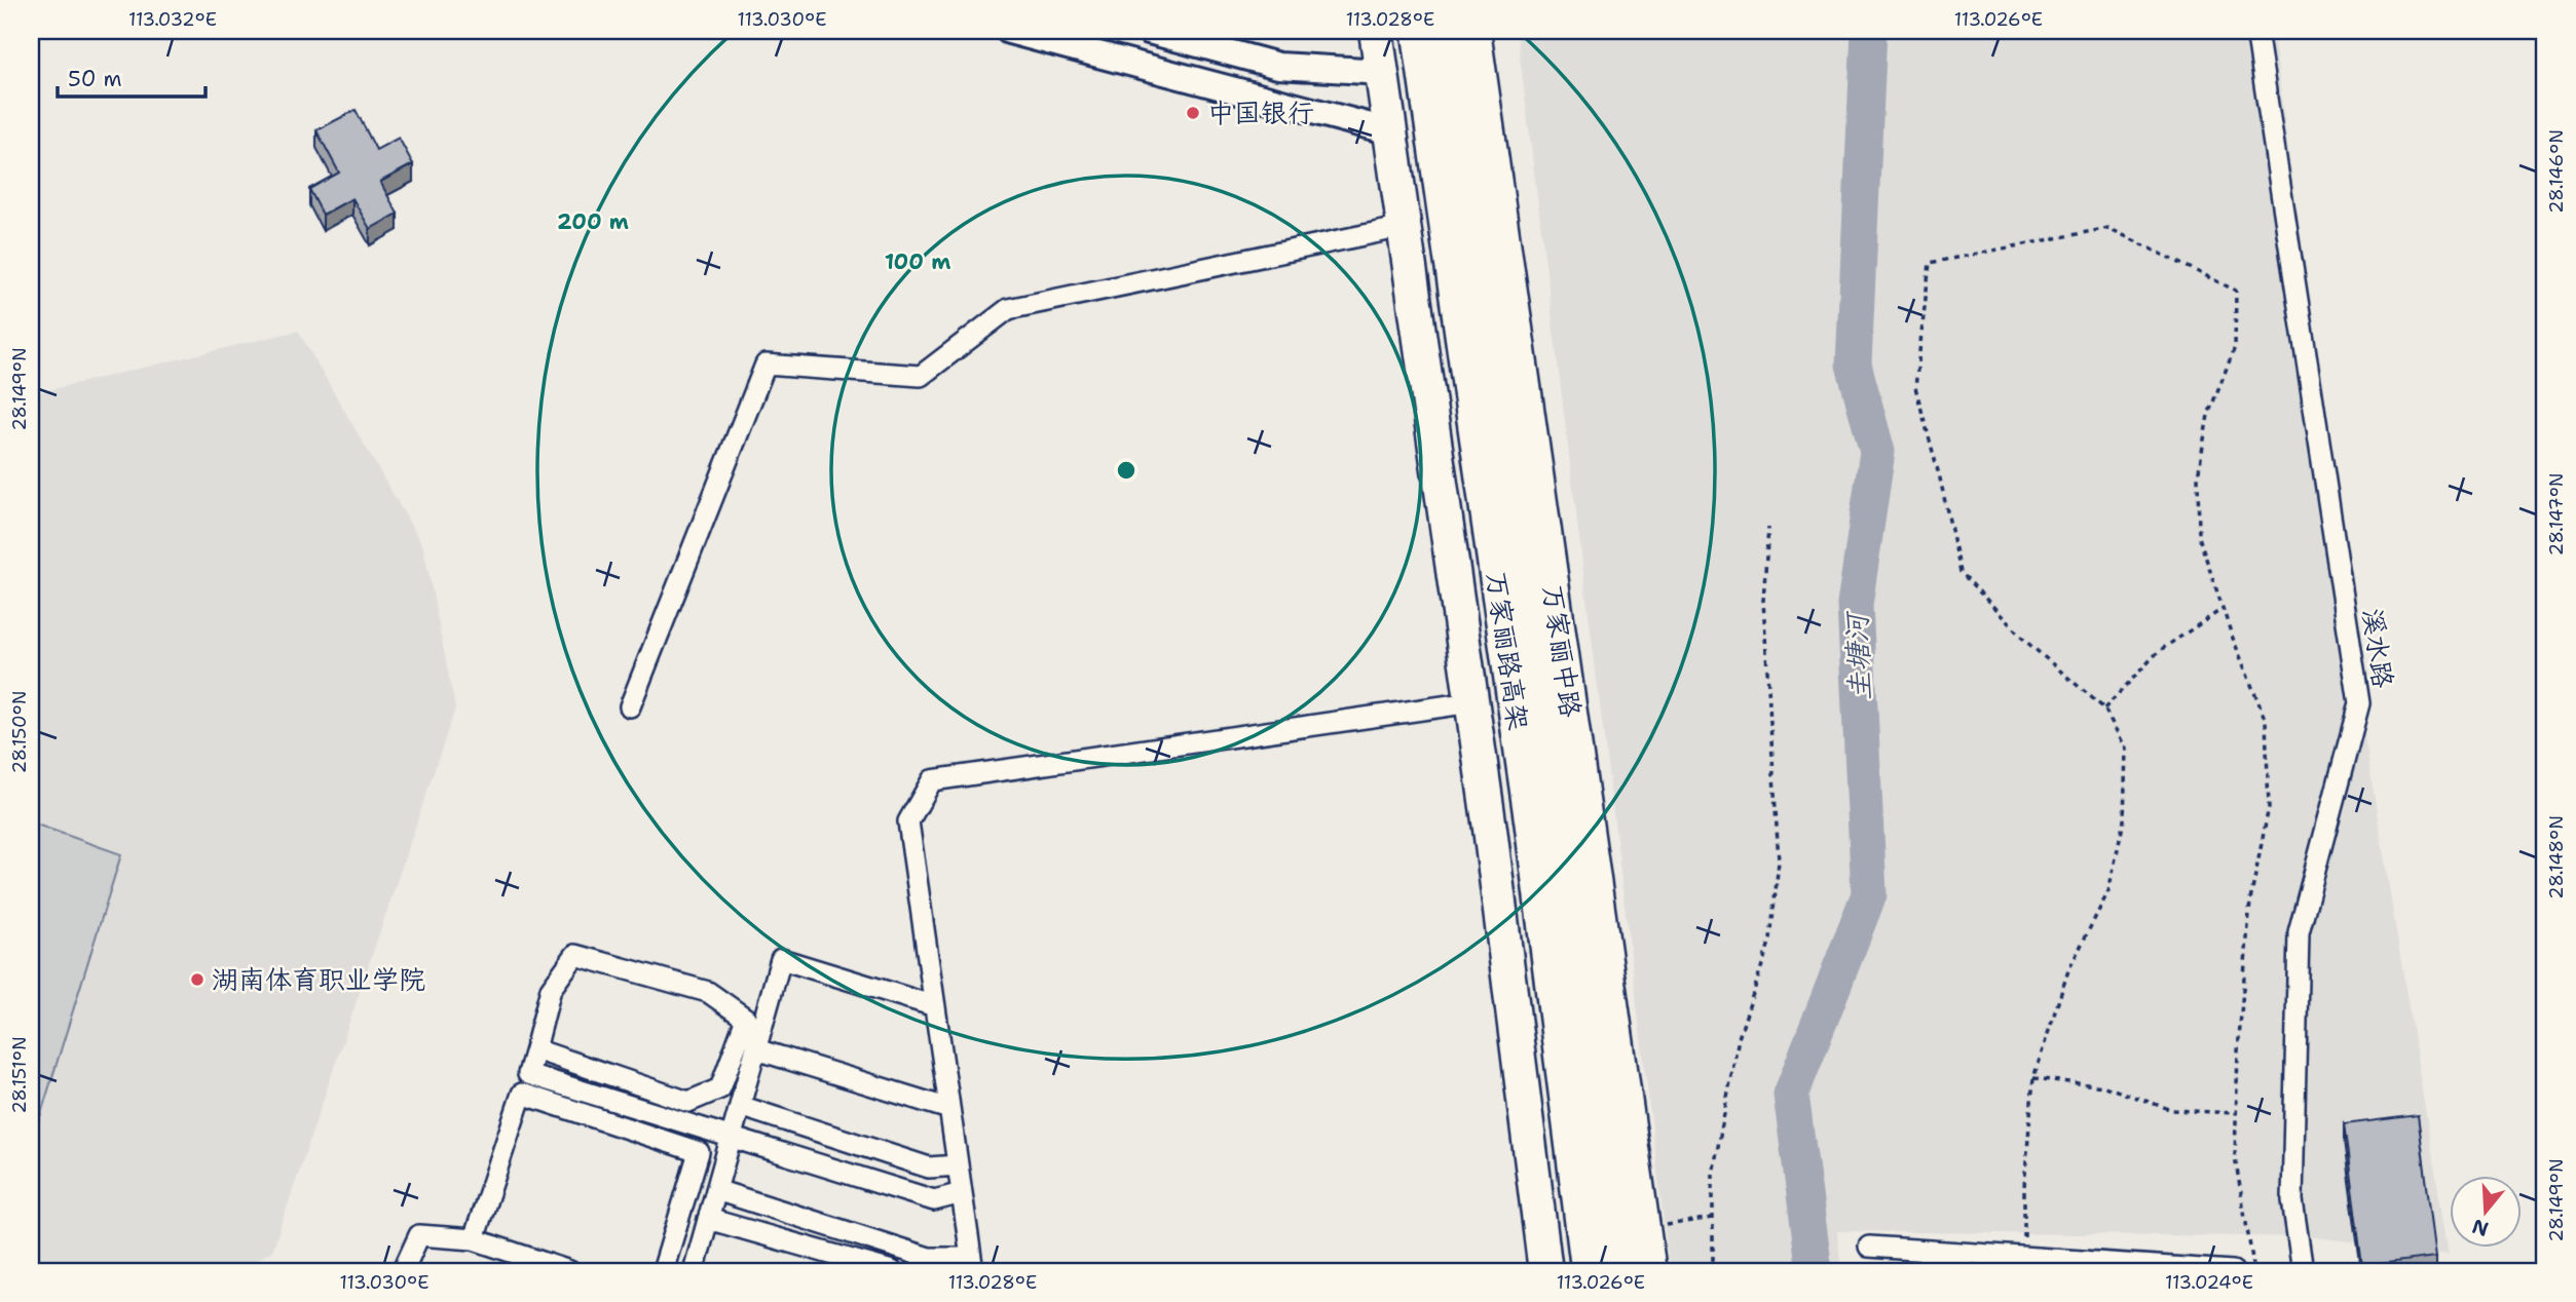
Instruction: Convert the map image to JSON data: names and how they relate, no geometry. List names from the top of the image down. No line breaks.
{"streets":{"highway":["万家丽路高架"],"main road":["万家丽中路"],"street":["溪水路"]},"water":["圭塘河"],"places":["中国银行","湖南体育职业学院"],"scale_bar":"50 m","north":"bottom","coordinates":["113.032°E","113.030°E","113.028°E","113.026°E","28.146°N","28.149°N","28.147°N","28.150°N","28.148°N","28.151°N","113.024°E"],"rings":["200 m","100 m"]}
